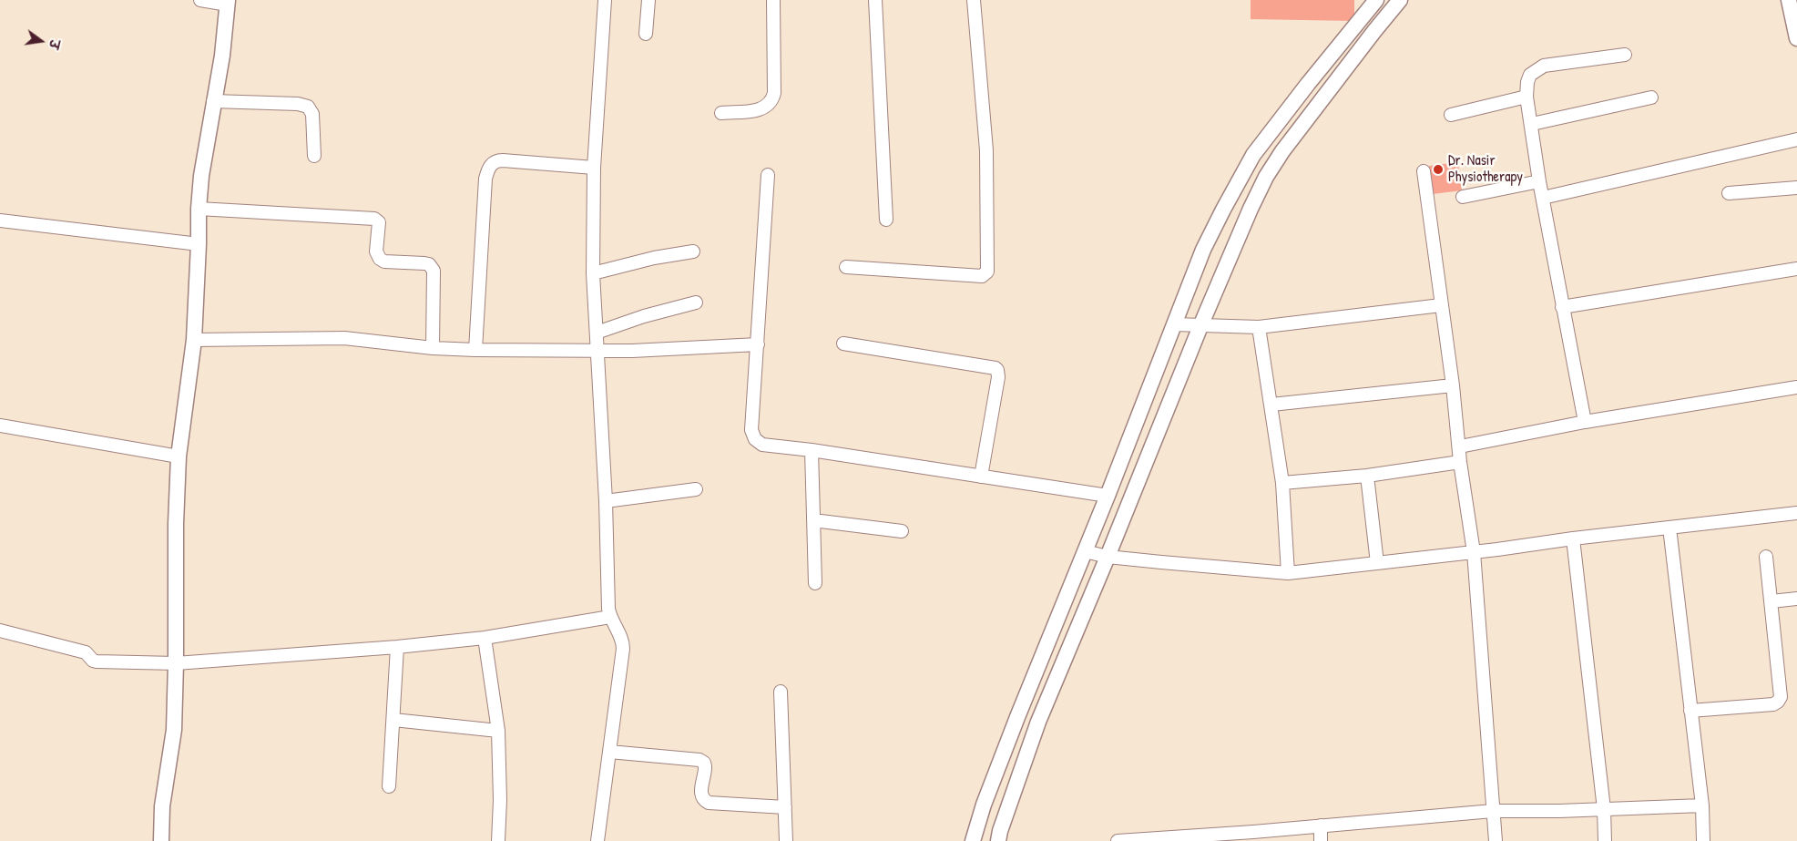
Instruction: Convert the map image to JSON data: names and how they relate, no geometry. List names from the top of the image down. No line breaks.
{"places":["Dr. Nasir Physiotherapy"],"north":"right"}
